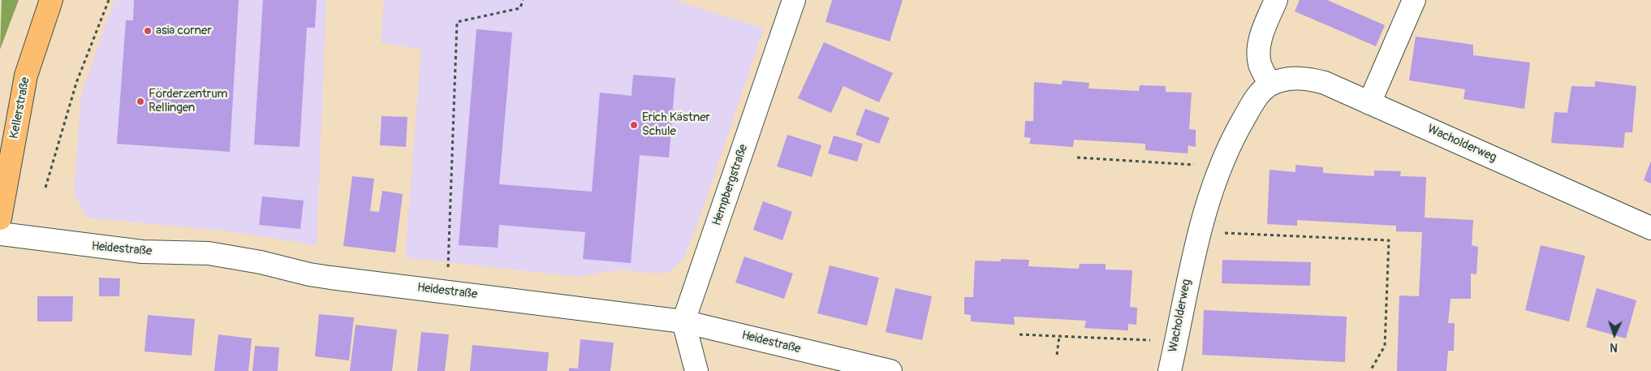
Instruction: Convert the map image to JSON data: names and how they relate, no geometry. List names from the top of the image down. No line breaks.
{"streets":{"main road":["Kellerstraße"],"street":["Wacholderweg","Hempbergstraße","Heidestraße"]},"crossings":[["Hempbergstraße","Heidestraße"]],"places":["asia corner","Förderzentrum Rellingen","Erich Kästner Schule"],"north":"bottom"}
